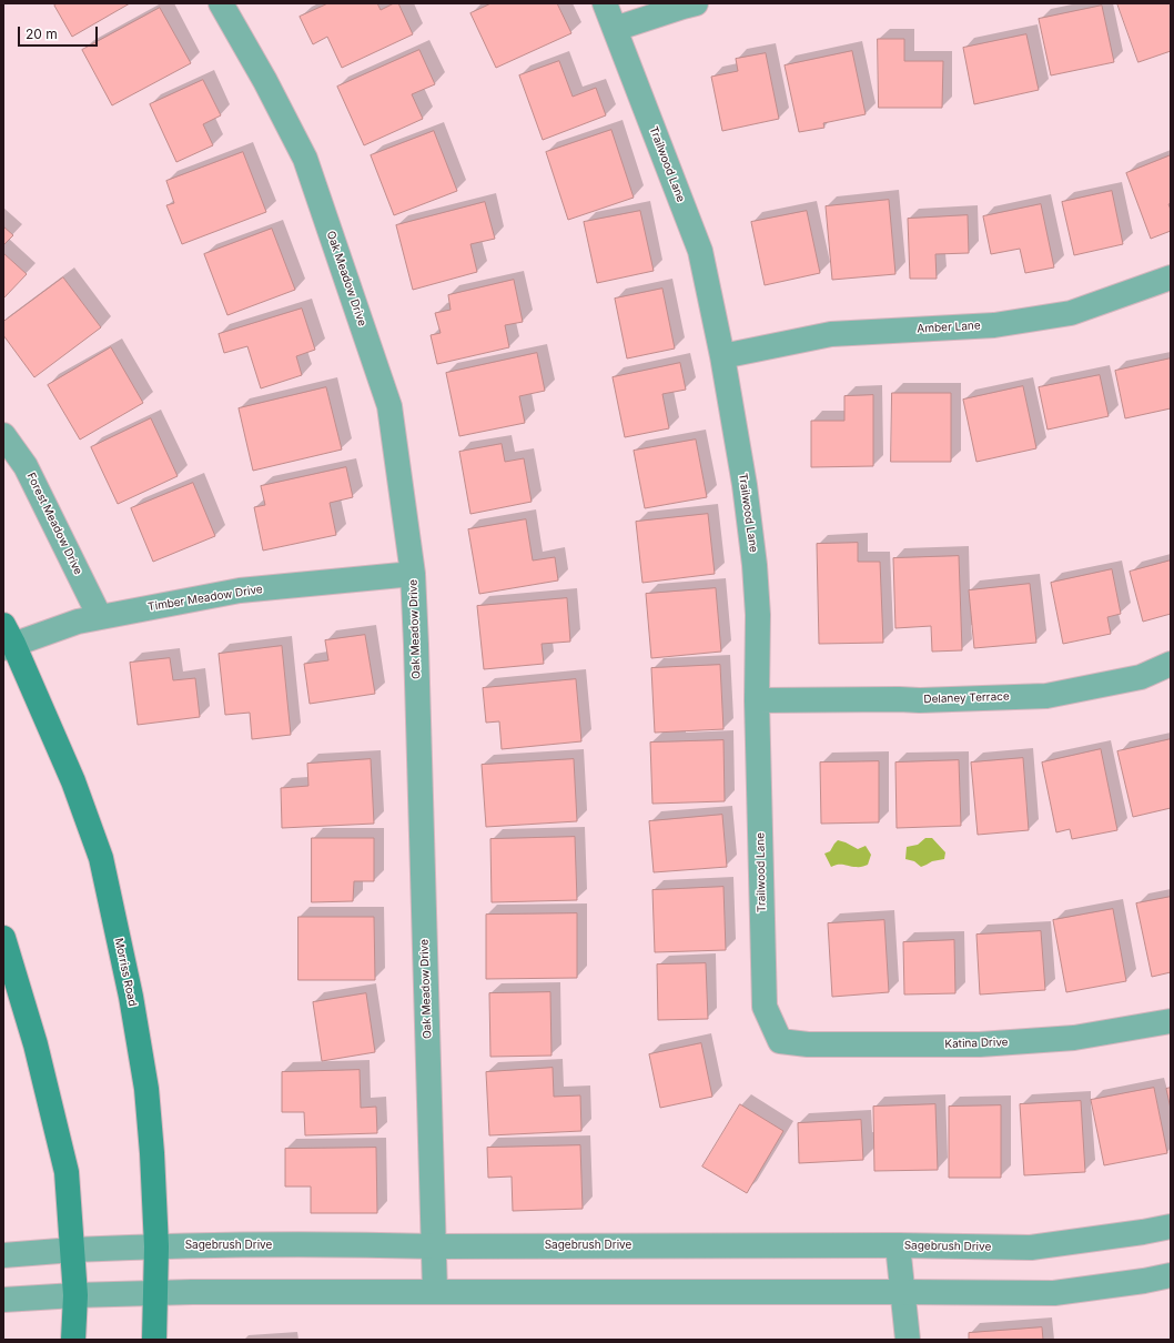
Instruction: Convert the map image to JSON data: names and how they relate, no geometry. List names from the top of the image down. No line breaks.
{"streets":{"main road":["Morriss Road"],"street":["Trailwood Lane","Oak Meadow Drive","Amber Lane","Forest Meadow Drive","Timber Meadow Drive","Delaney Terrace","Katina Drive","Sagebrush Drive"]},"crossings":[["Trailwood Lane","Amber Lane"],["Trailwood Lane","Delaney Terrace"],["Trailwood Lane","Katina Drive"],["Oak Meadow Drive","Timber Meadow Drive"],["Oak Meadow Drive","Sagebrush Drive"],["Forest Meadow Drive","Timber Meadow Drive"],["Timber Meadow Drive","Morriss Road"],["Morriss Road","Sagebrush Drive"]],"scale_bar":"20 m"}
